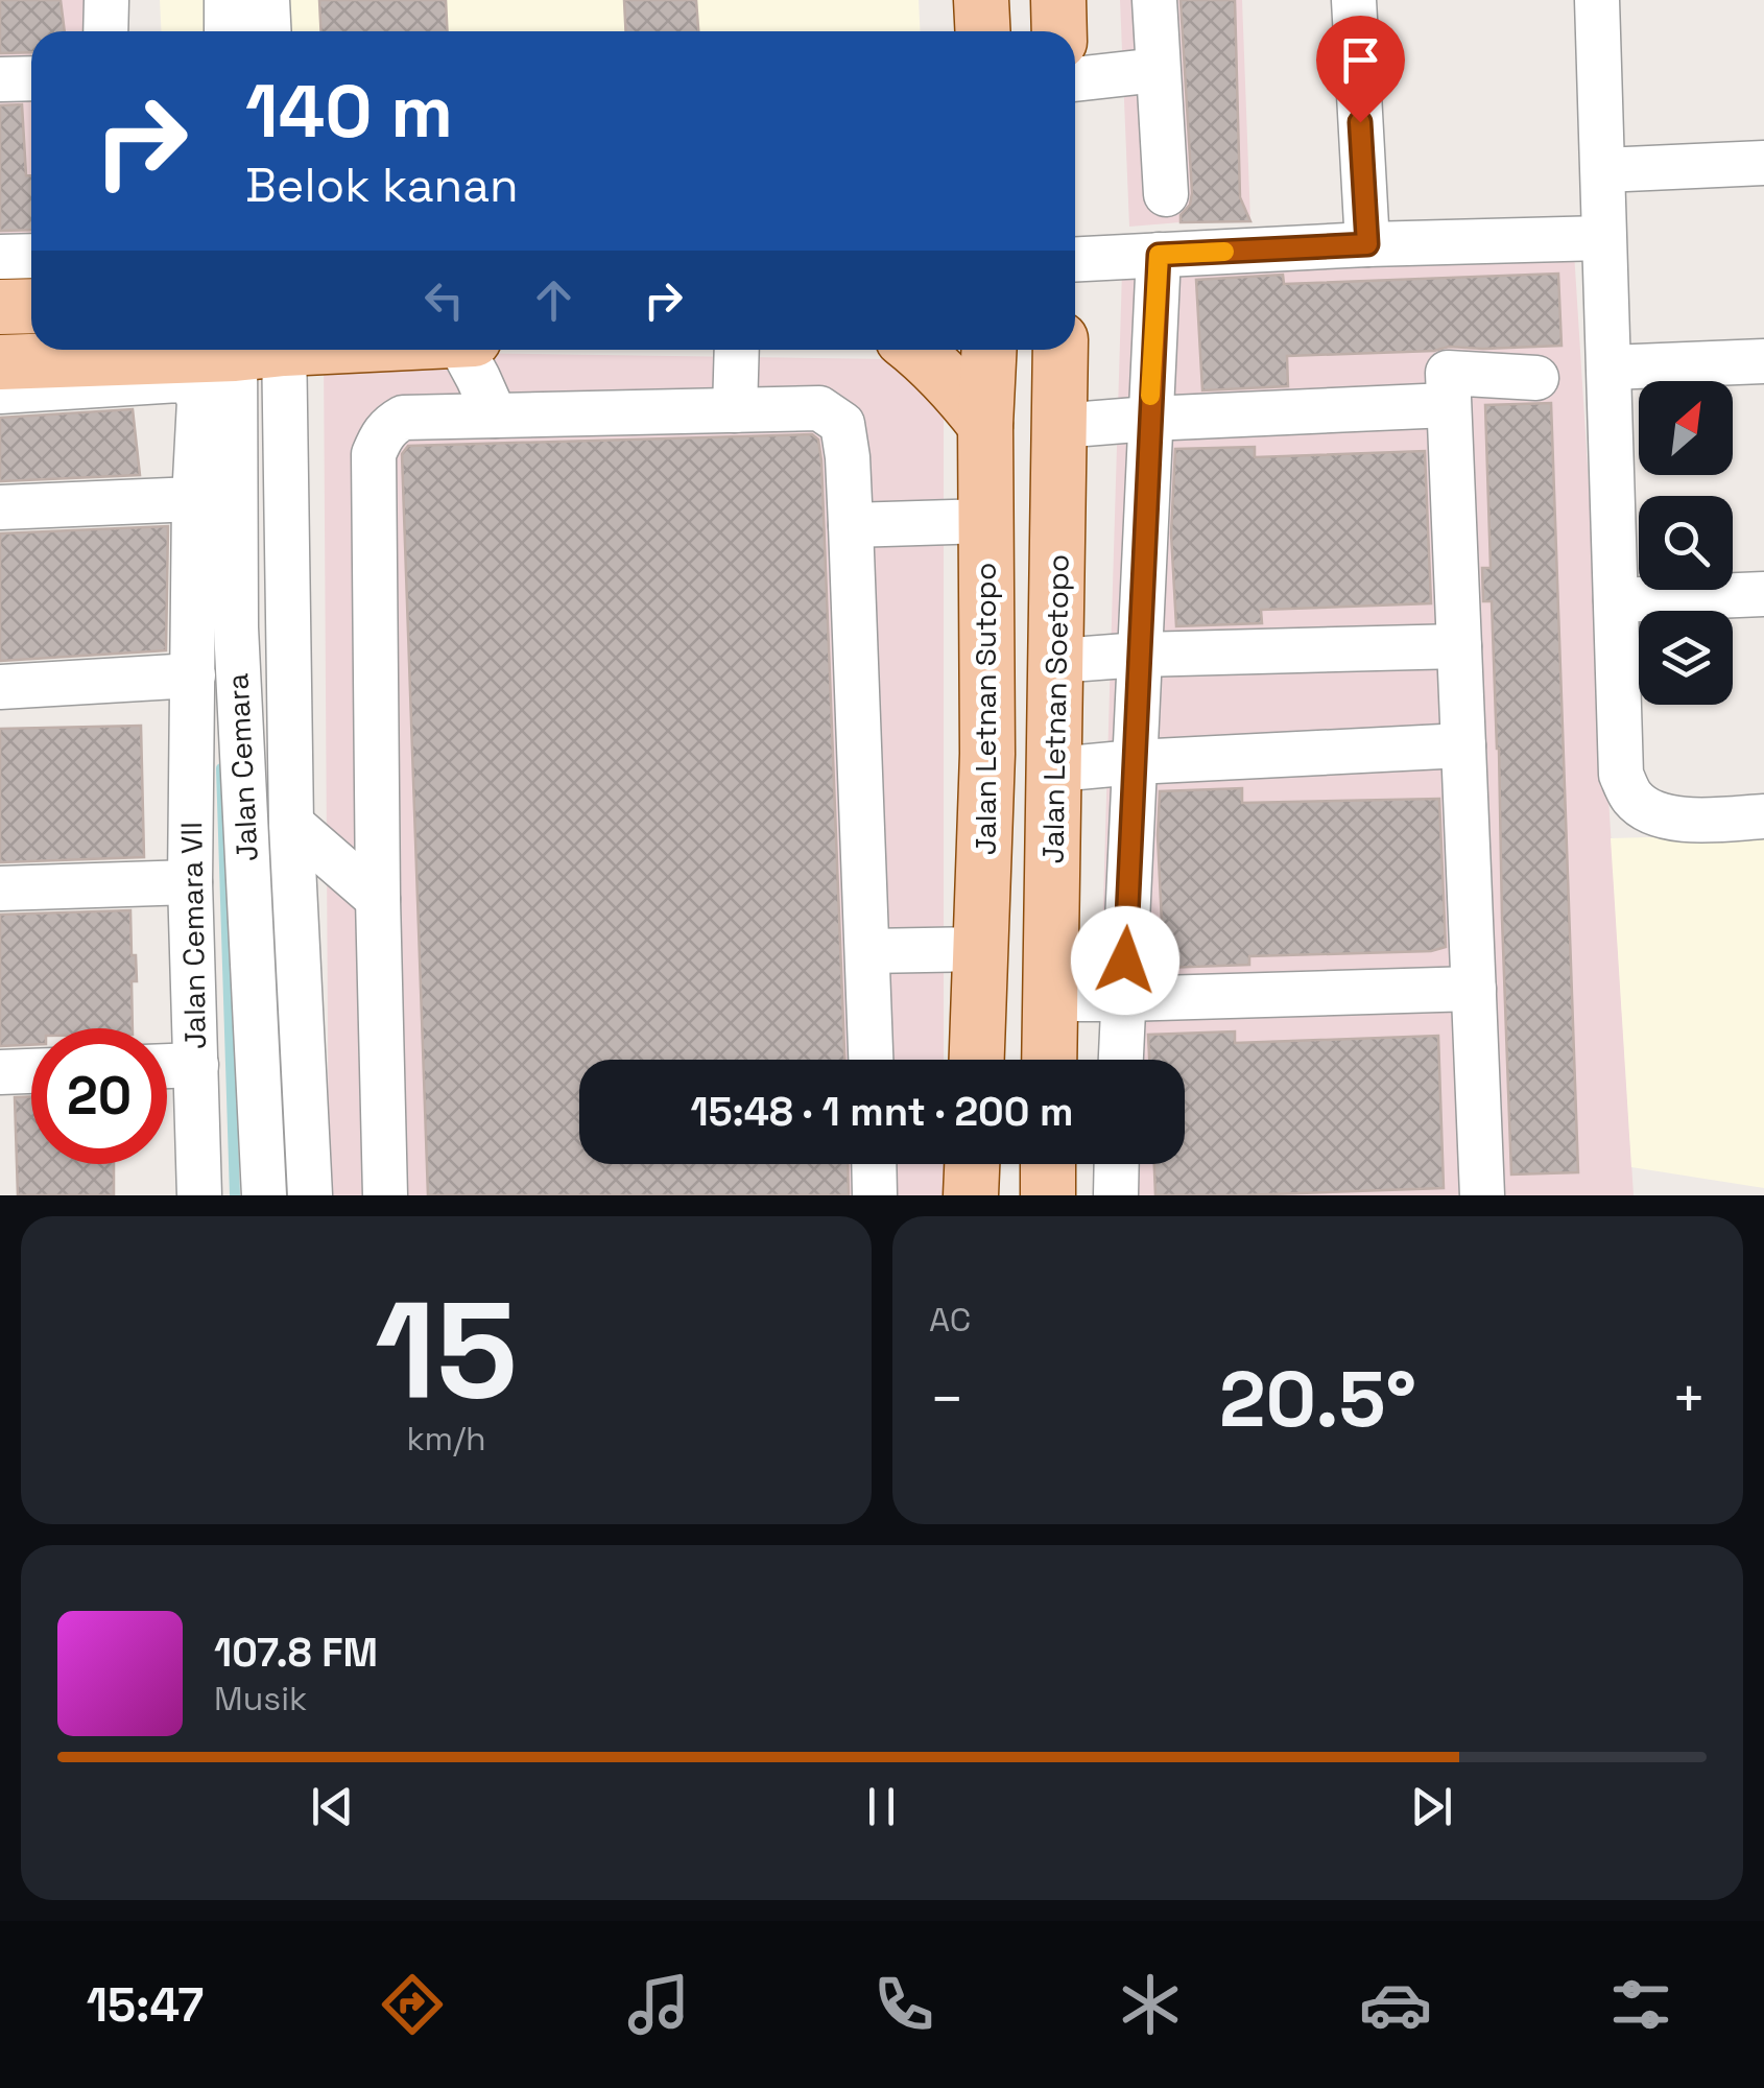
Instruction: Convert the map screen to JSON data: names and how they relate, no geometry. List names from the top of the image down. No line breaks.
{"streets":{"main road":["Jalan Letnan Sutopo","Jalan Letnan Soetopo"],"street":["Jalan Cemara","Jalan Cemara VII"]},"north":"top right","page":{"turn":["140 m","Belok kanan"],"limit":"20","trip":"15:48 · 1 mnt · 200 m","tile":[["15","km/h"],"AC"],"heat":["−","20.5°","+"],"song":["107.8 FM","Musik"],"tabs":"15:47"}}
